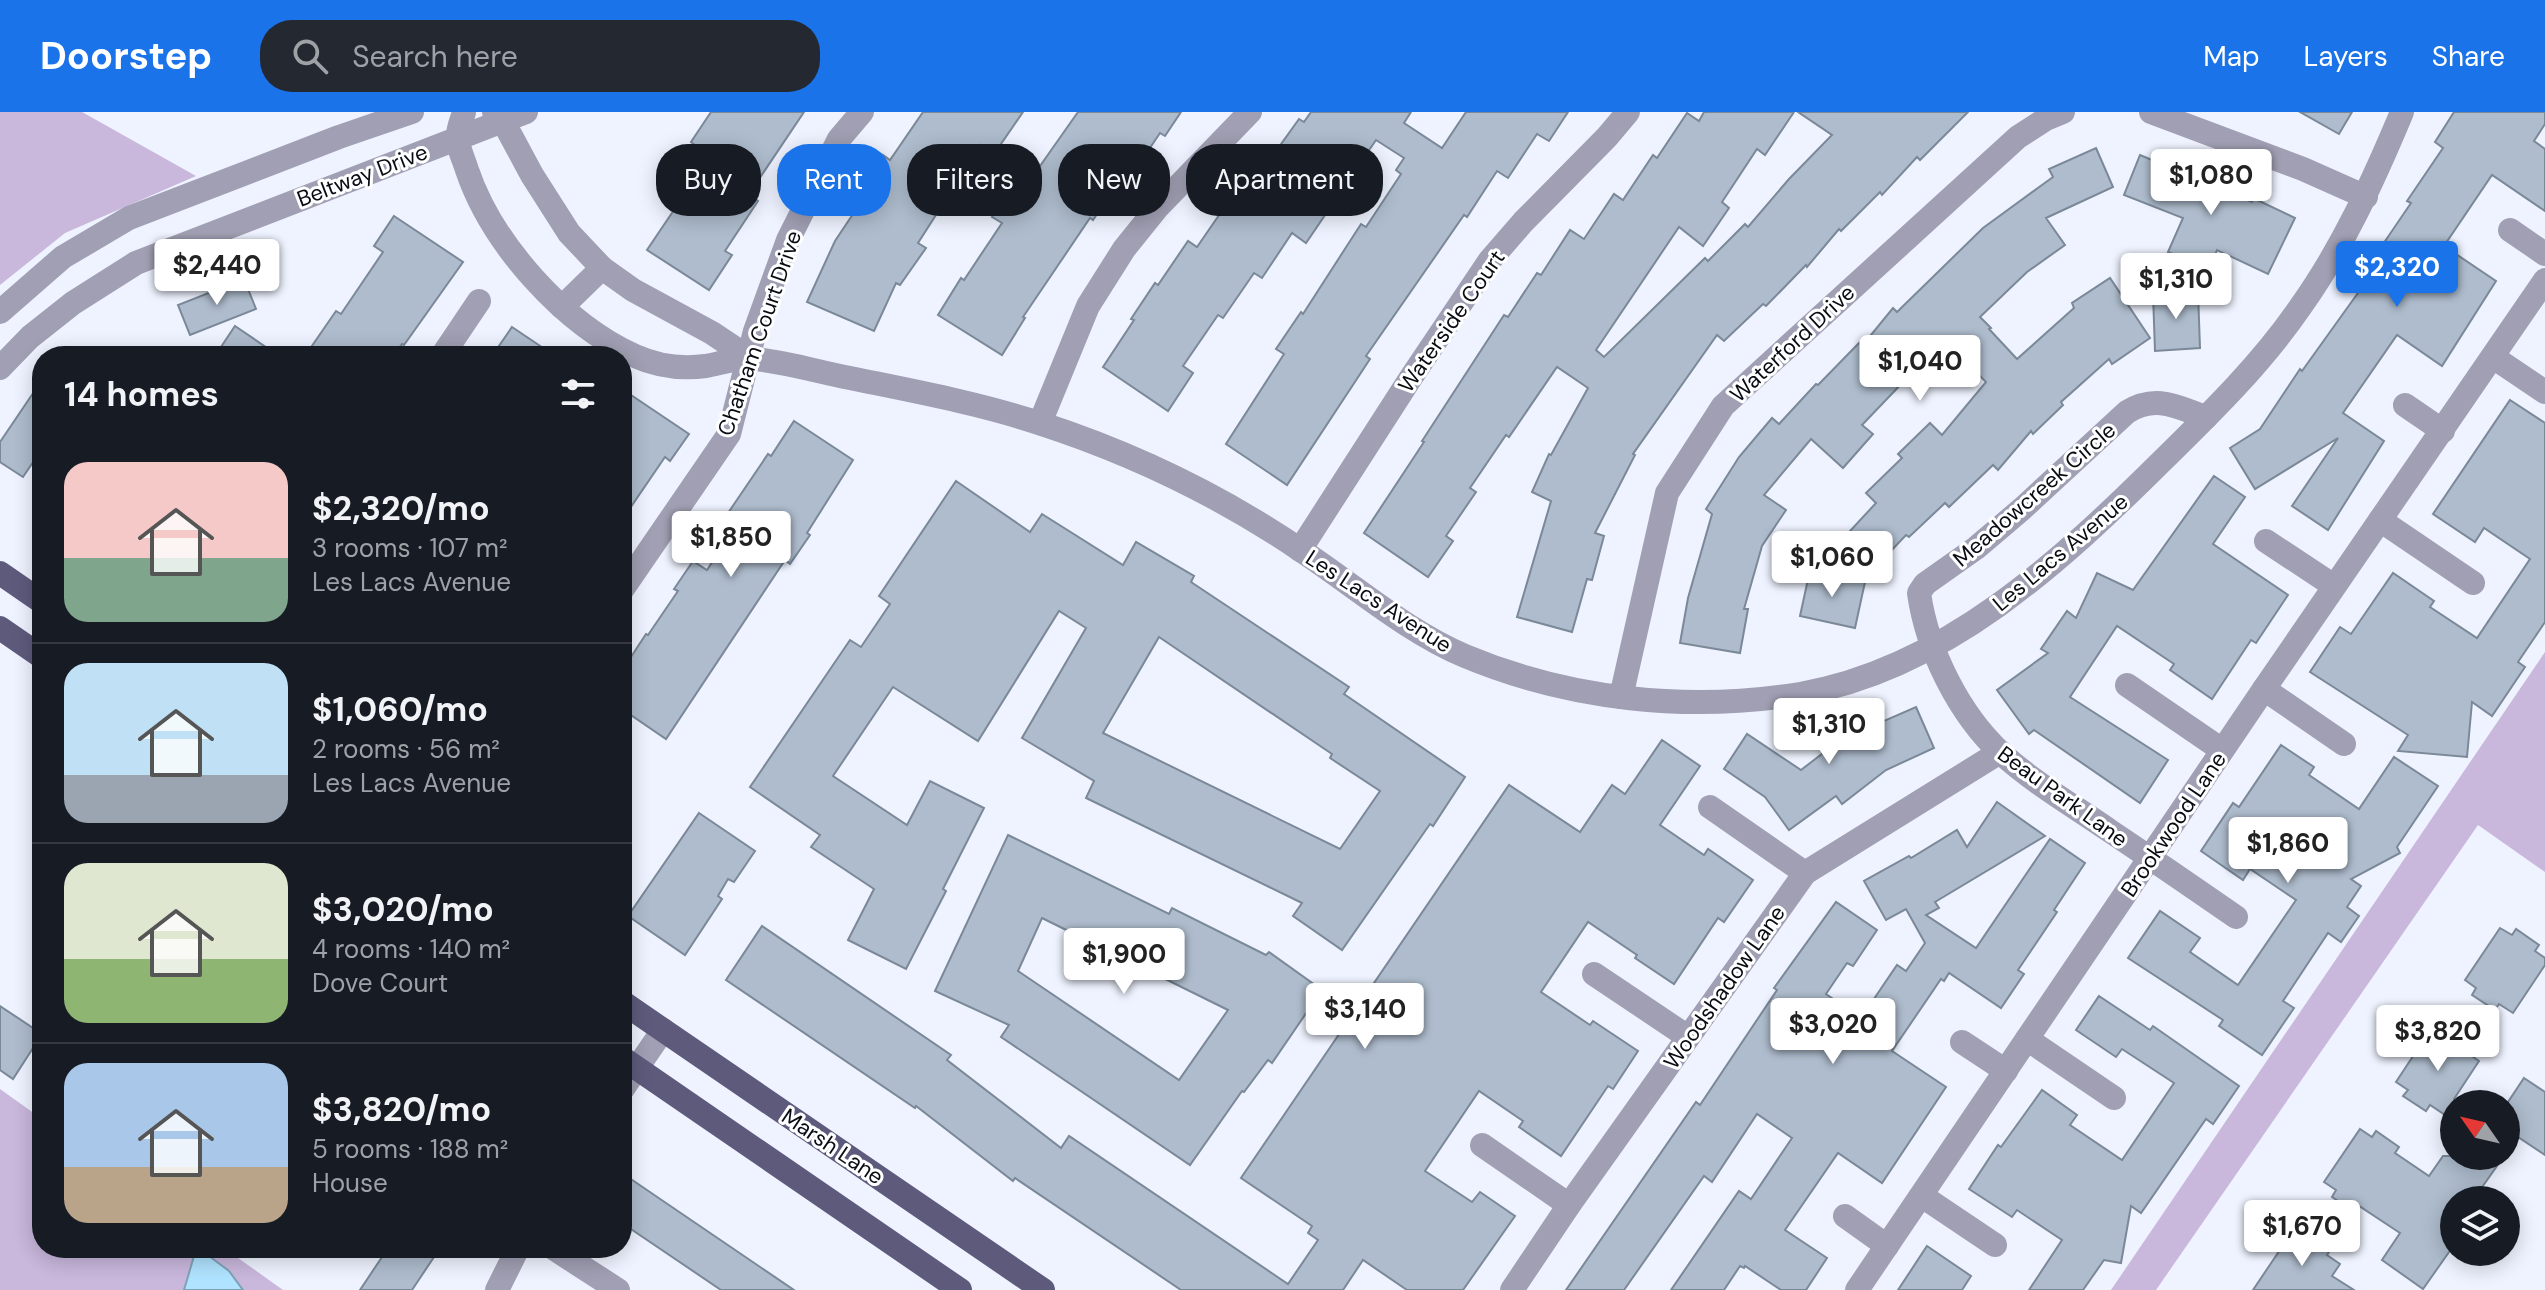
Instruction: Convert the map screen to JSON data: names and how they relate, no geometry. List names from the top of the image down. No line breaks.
{"streets":{"main road":["Marsh Lane"],"street":["Beltway Drive","Waterside Court","Chatham Court Drive","Waterford Drive","Meadowcreek Circle","Les Lacs Avenue","Beau Park Lane","Brookwood Lane","Woodshadow Lane"]},"crossings":[["Beltway Drive","Les Lacs Avenue"],["Waterside Court","Les Lacs Avenue"],["Chatham Court Drive","Les Lacs Avenue"],["Waterford Drive","Les Lacs Avenue"],["Meadowcreek Circle","Les Lacs Avenue"],["Meadowcreek Circle","Beau Park Lane"],["Les Lacs Avenue","Beau Park Lane"],["Beau Park Lane","Brookwood Lane"],["Beau Park Lane","Woodshadow Lane"]],"north":"top left","page":{"header":"Doorstep","search":"Search here","nav":["Map","Layers","Share"],"chip":["Buy","Rent","Filters","New","Apartment"],"price":["$1,080","$2,440","$2,320","$1,310","$1,040","$1,850","$1,060","$1,310","$1,860","$1,900","$3,140","$3,020","$3,820","$1,670"],"heading":"14 homes","list":[{"name":"$2,320/mo","note":"3 rooms · 107 m² · Les Lacs Avenue"},{"name":"$1,060/mo","note":"2 rooms · 56 m² · Les Lacs Avenue"},{"name":"$3,020/mo","note":"4 rooms · 140 m² · Dove Court"},{"name":"$3,820/mo","note":"5 rooms · 188 m² · House"}]}}
